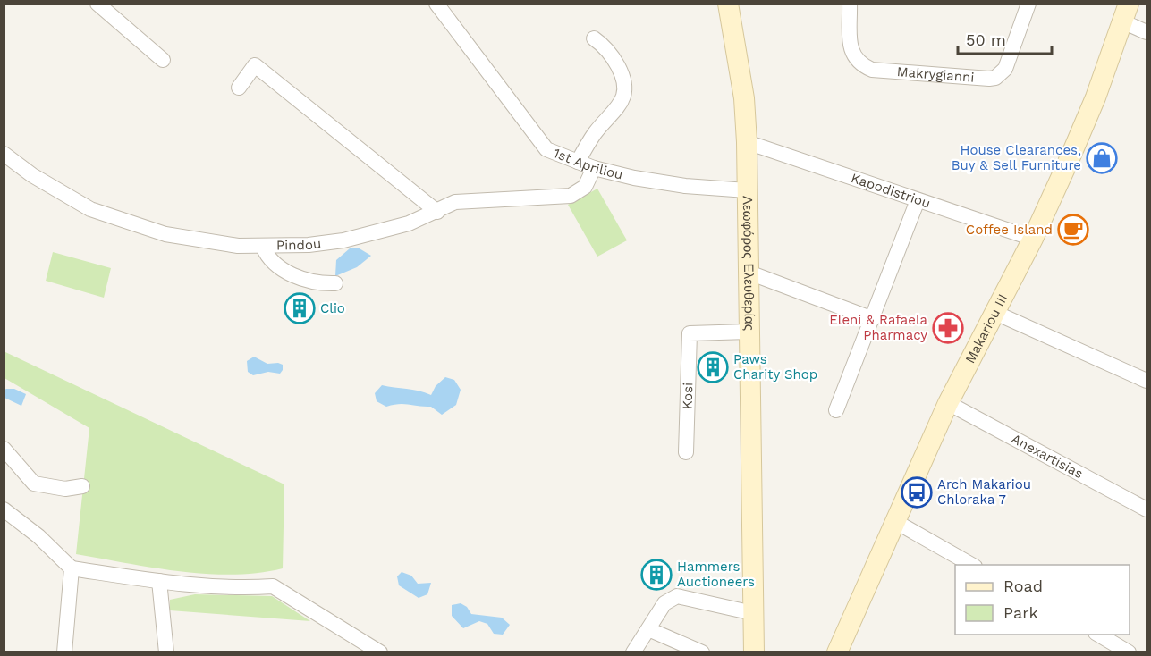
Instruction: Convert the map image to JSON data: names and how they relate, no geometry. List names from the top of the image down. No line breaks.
{"streets":{"main road":["Λεωφόρος Ελευθερίας","Makariou III"],"street":["Makrygianni","1st Apriliou","Kapodistriou","Pindou","Kosi","Anexartisias"]},"crossings":[["1st Apriliou","Pindou"],["1st Apriliou","Λεωφόρος Ελευθερίας"],["Kapodistriou","Λεωφόρος Ελευθερίας"],["Kapodistriou","Makariou III"],["Λεωφόρος Ελευθερίας","Kosi"],["Makariou III","Anexartisias"]],"places":{"shop":["House Clearances, Buy & Sell Furniture"],"cafe":["Coffee Island"],"building":["Clio","Paws Charity Shop","Hammers Auctioneers"],"pharmacy":["Eleni & Rafaela Pharmacy"],"bus stop":["Arch Makariou Chloraka 7"]},"legend":["Road","Park"],"scale_bar":"50 m"}
